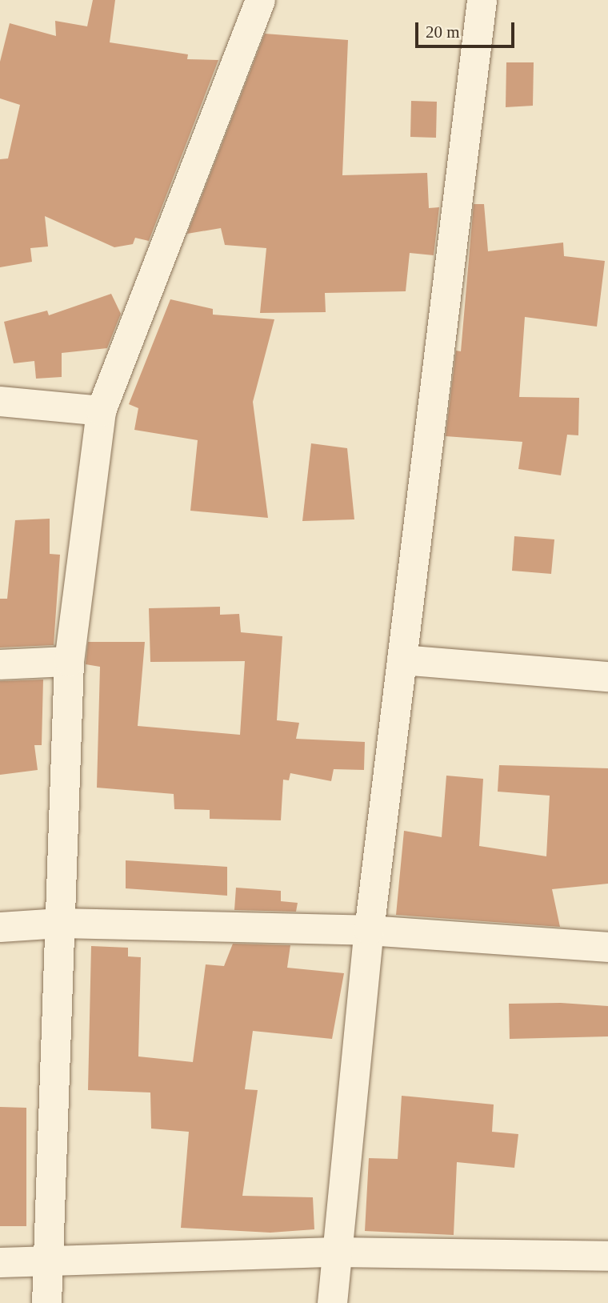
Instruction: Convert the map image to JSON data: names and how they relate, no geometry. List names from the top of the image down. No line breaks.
{"scale_bar":"20 m"}
